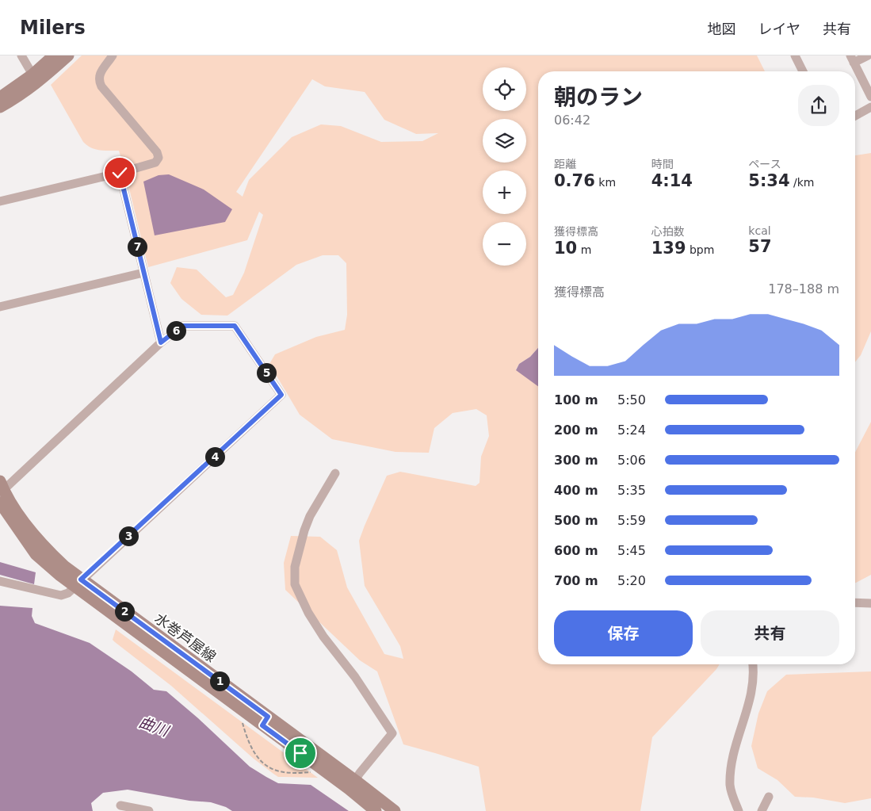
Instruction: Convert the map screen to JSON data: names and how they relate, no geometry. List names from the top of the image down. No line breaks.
{"streets":{"main road":["水巻芦屋線"]},"water":["曲川"],"page":{"header":"Milers","nav":["地図","レイヤ","共有"],"map_buttons":["+","−"],"heading":["朝のラン","06:42"],"stats":[["距離","0.76 km"],["時間","4:14"],["ペース","5:34 /km"],["獲得標高","10 m"],["心拍数","139 bpm"],["kcal","57"]],"pins":["7","6","5","4","3","2","1"],"chart":["獲得標高","178–188 m"],"list":[{"name":"100 m","note":"5:50"},{"name":"200 m","note":"5:24"},{"name":"300 m","note":"5:06"},{"name":"400 m","note":"5:35"},{"name":"500 m","note":"5:59"},{"name":"600 m","note":"5:45"},{"name":"700 m","note":"5:20"}],"buttons":["保存","共有"]}}
